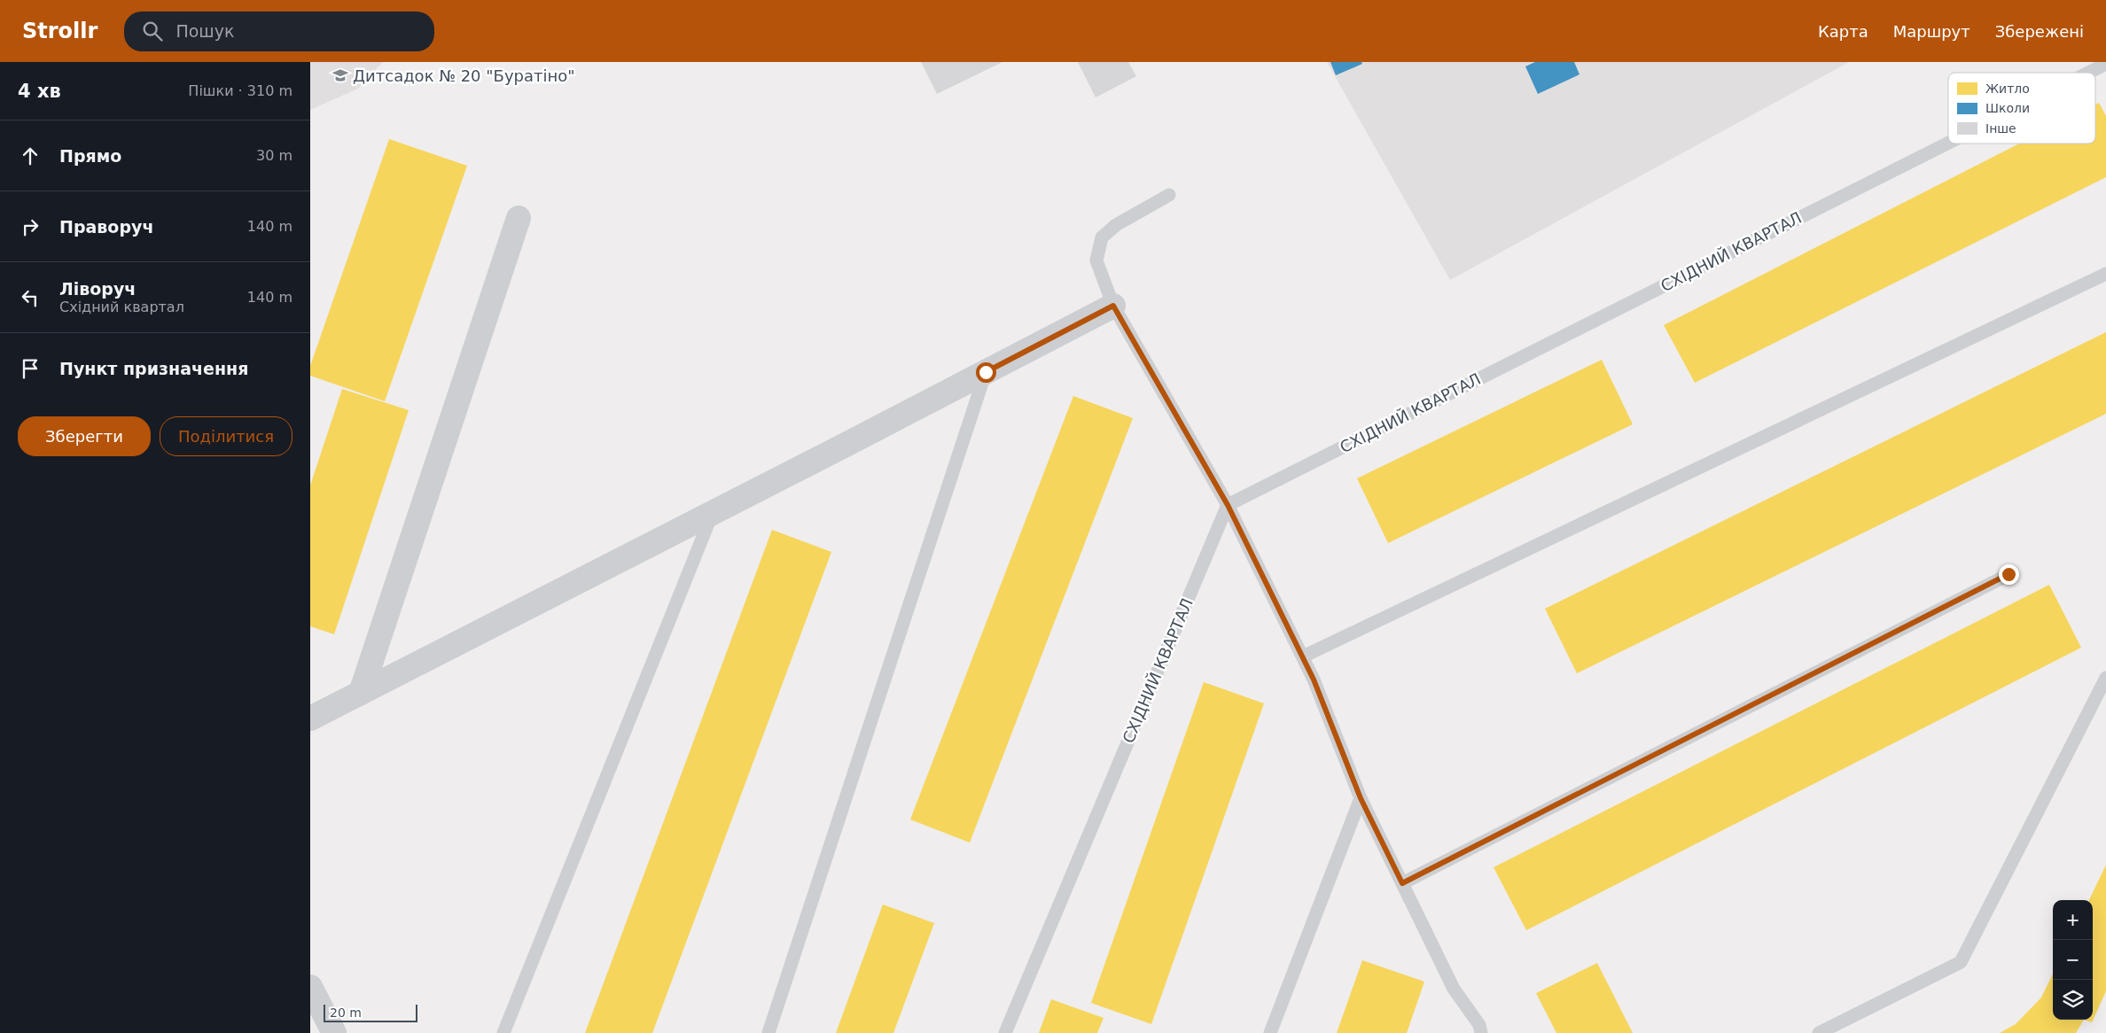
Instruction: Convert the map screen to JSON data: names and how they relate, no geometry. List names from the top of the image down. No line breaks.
{"streets":{"lane":["СХІДНИЙ КВАРТАЛ"]},"places":{"school or university":["Дитсадок № 20 \"Буратіно\""]},"legend":["Житло","Школи","Інше"],"scale_bar":"20 m","page":{"header":"Strollr","search":"Пошук","nav":["Карта","Маршрут","Збережені"],"heading":["4 хв","Пішки · 310 m"],"list":[["Прямо","30 m"],["Праворуч","140 m"],["Ліворуч","Східний квартал","140 m"],"Пункт призначення"],"buttons":["Зберегти","Поділитися"],"map_buttons":["+","−"],"scale":"20 m"}}
